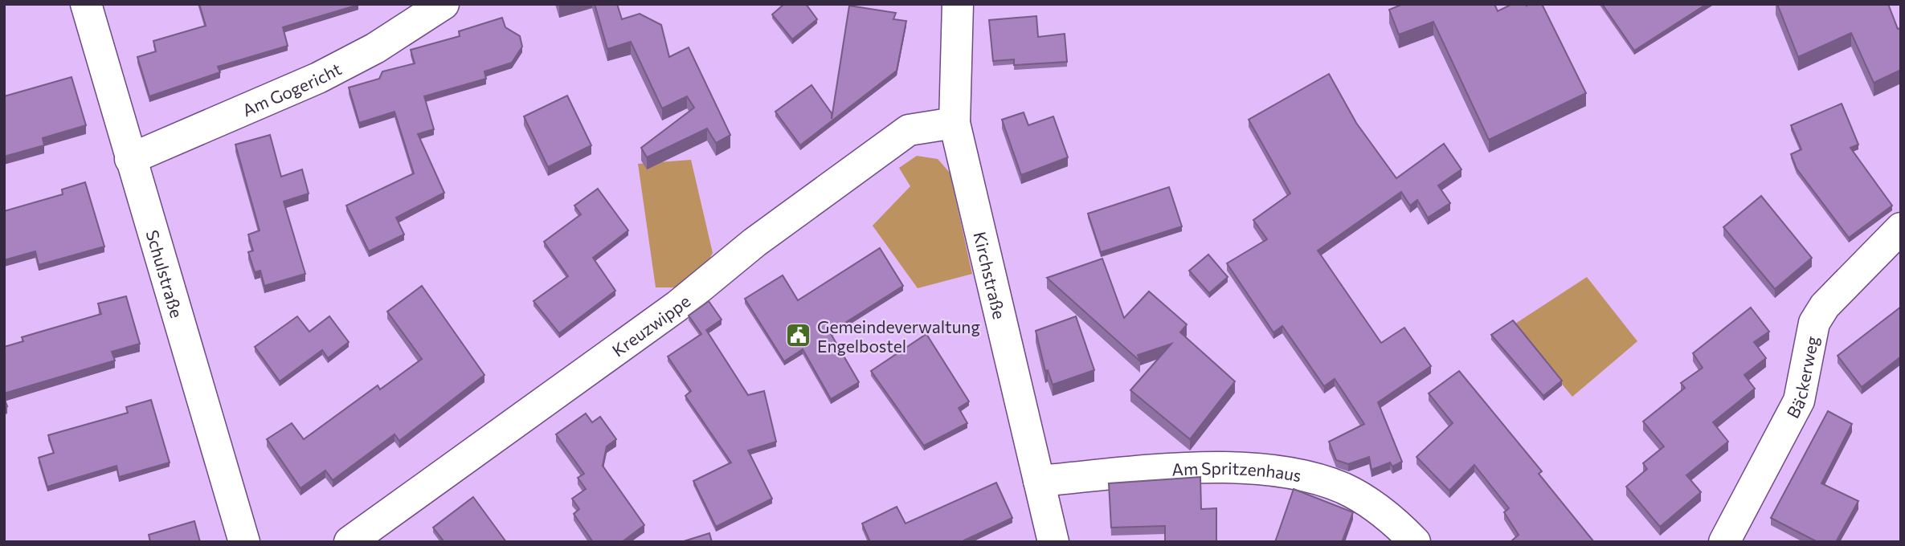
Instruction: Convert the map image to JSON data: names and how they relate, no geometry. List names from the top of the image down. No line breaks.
{"streets":{"street":["Am Gogericht","Schulstraße","Kirchstraße","Kreuzwippe","Bäckerweg","Am Spritzenhaus"]},"crossings":[["Am Gogericht","Schulstraße"],["Kirchstraße","Kreuzwippe"],["Kirchstraße","Am Spritzenhaus"]],"places":{"public building":["Gemeindeverwaltung Engelbostel"]}}
